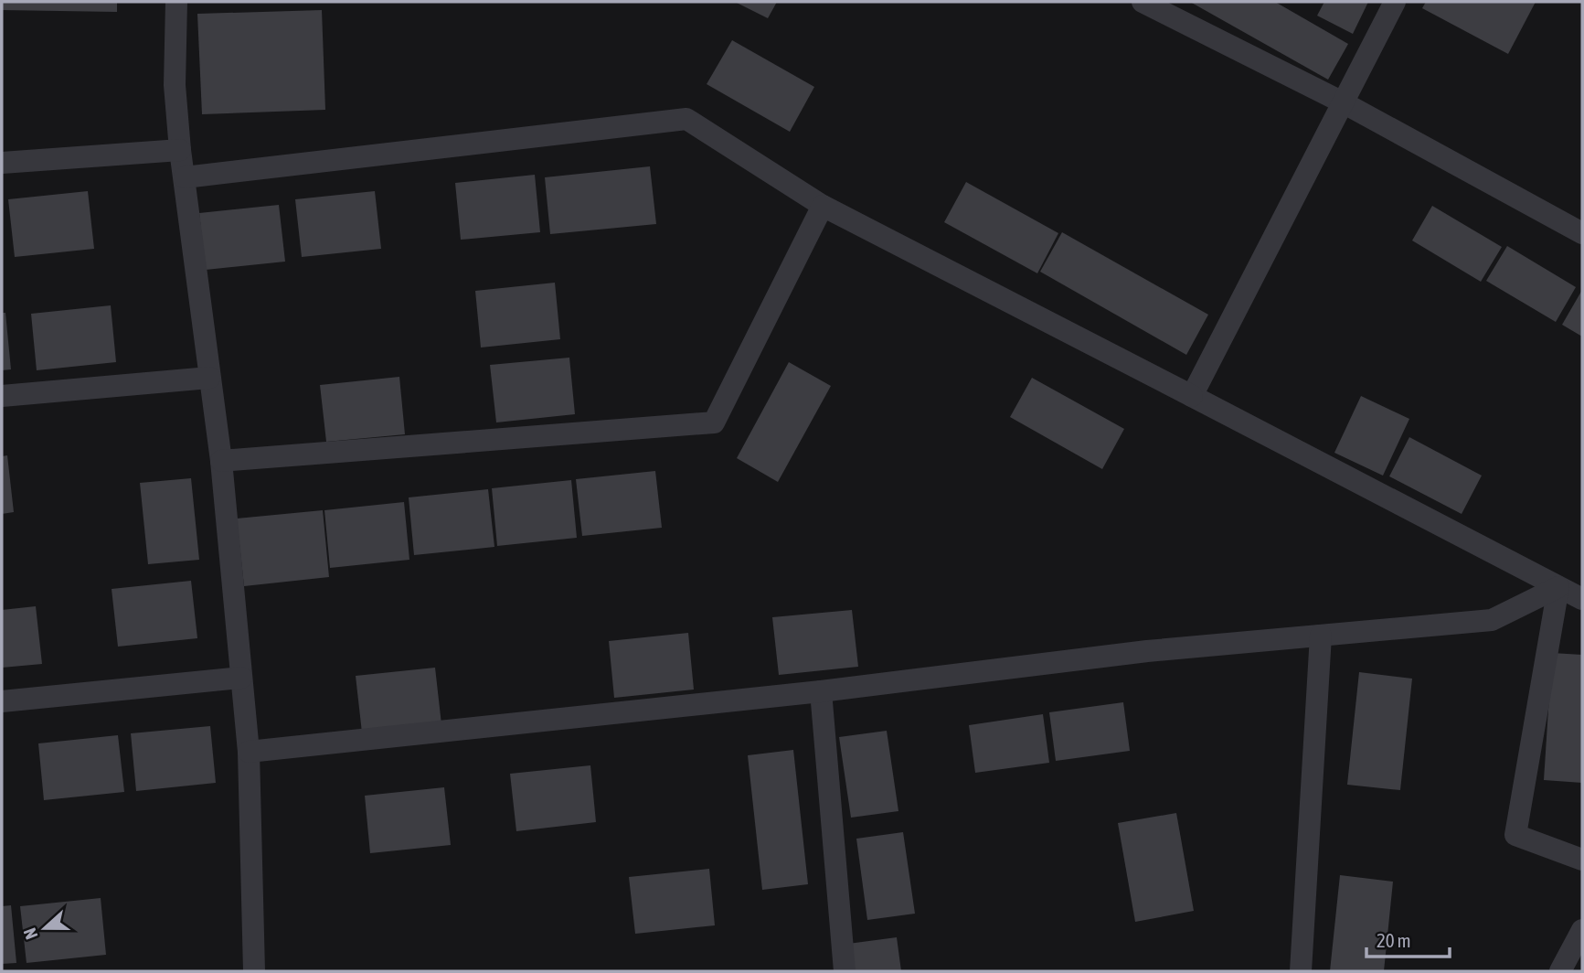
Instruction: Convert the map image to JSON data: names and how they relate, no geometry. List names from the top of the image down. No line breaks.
{"scale_bar":"20 m","north":"left"}
